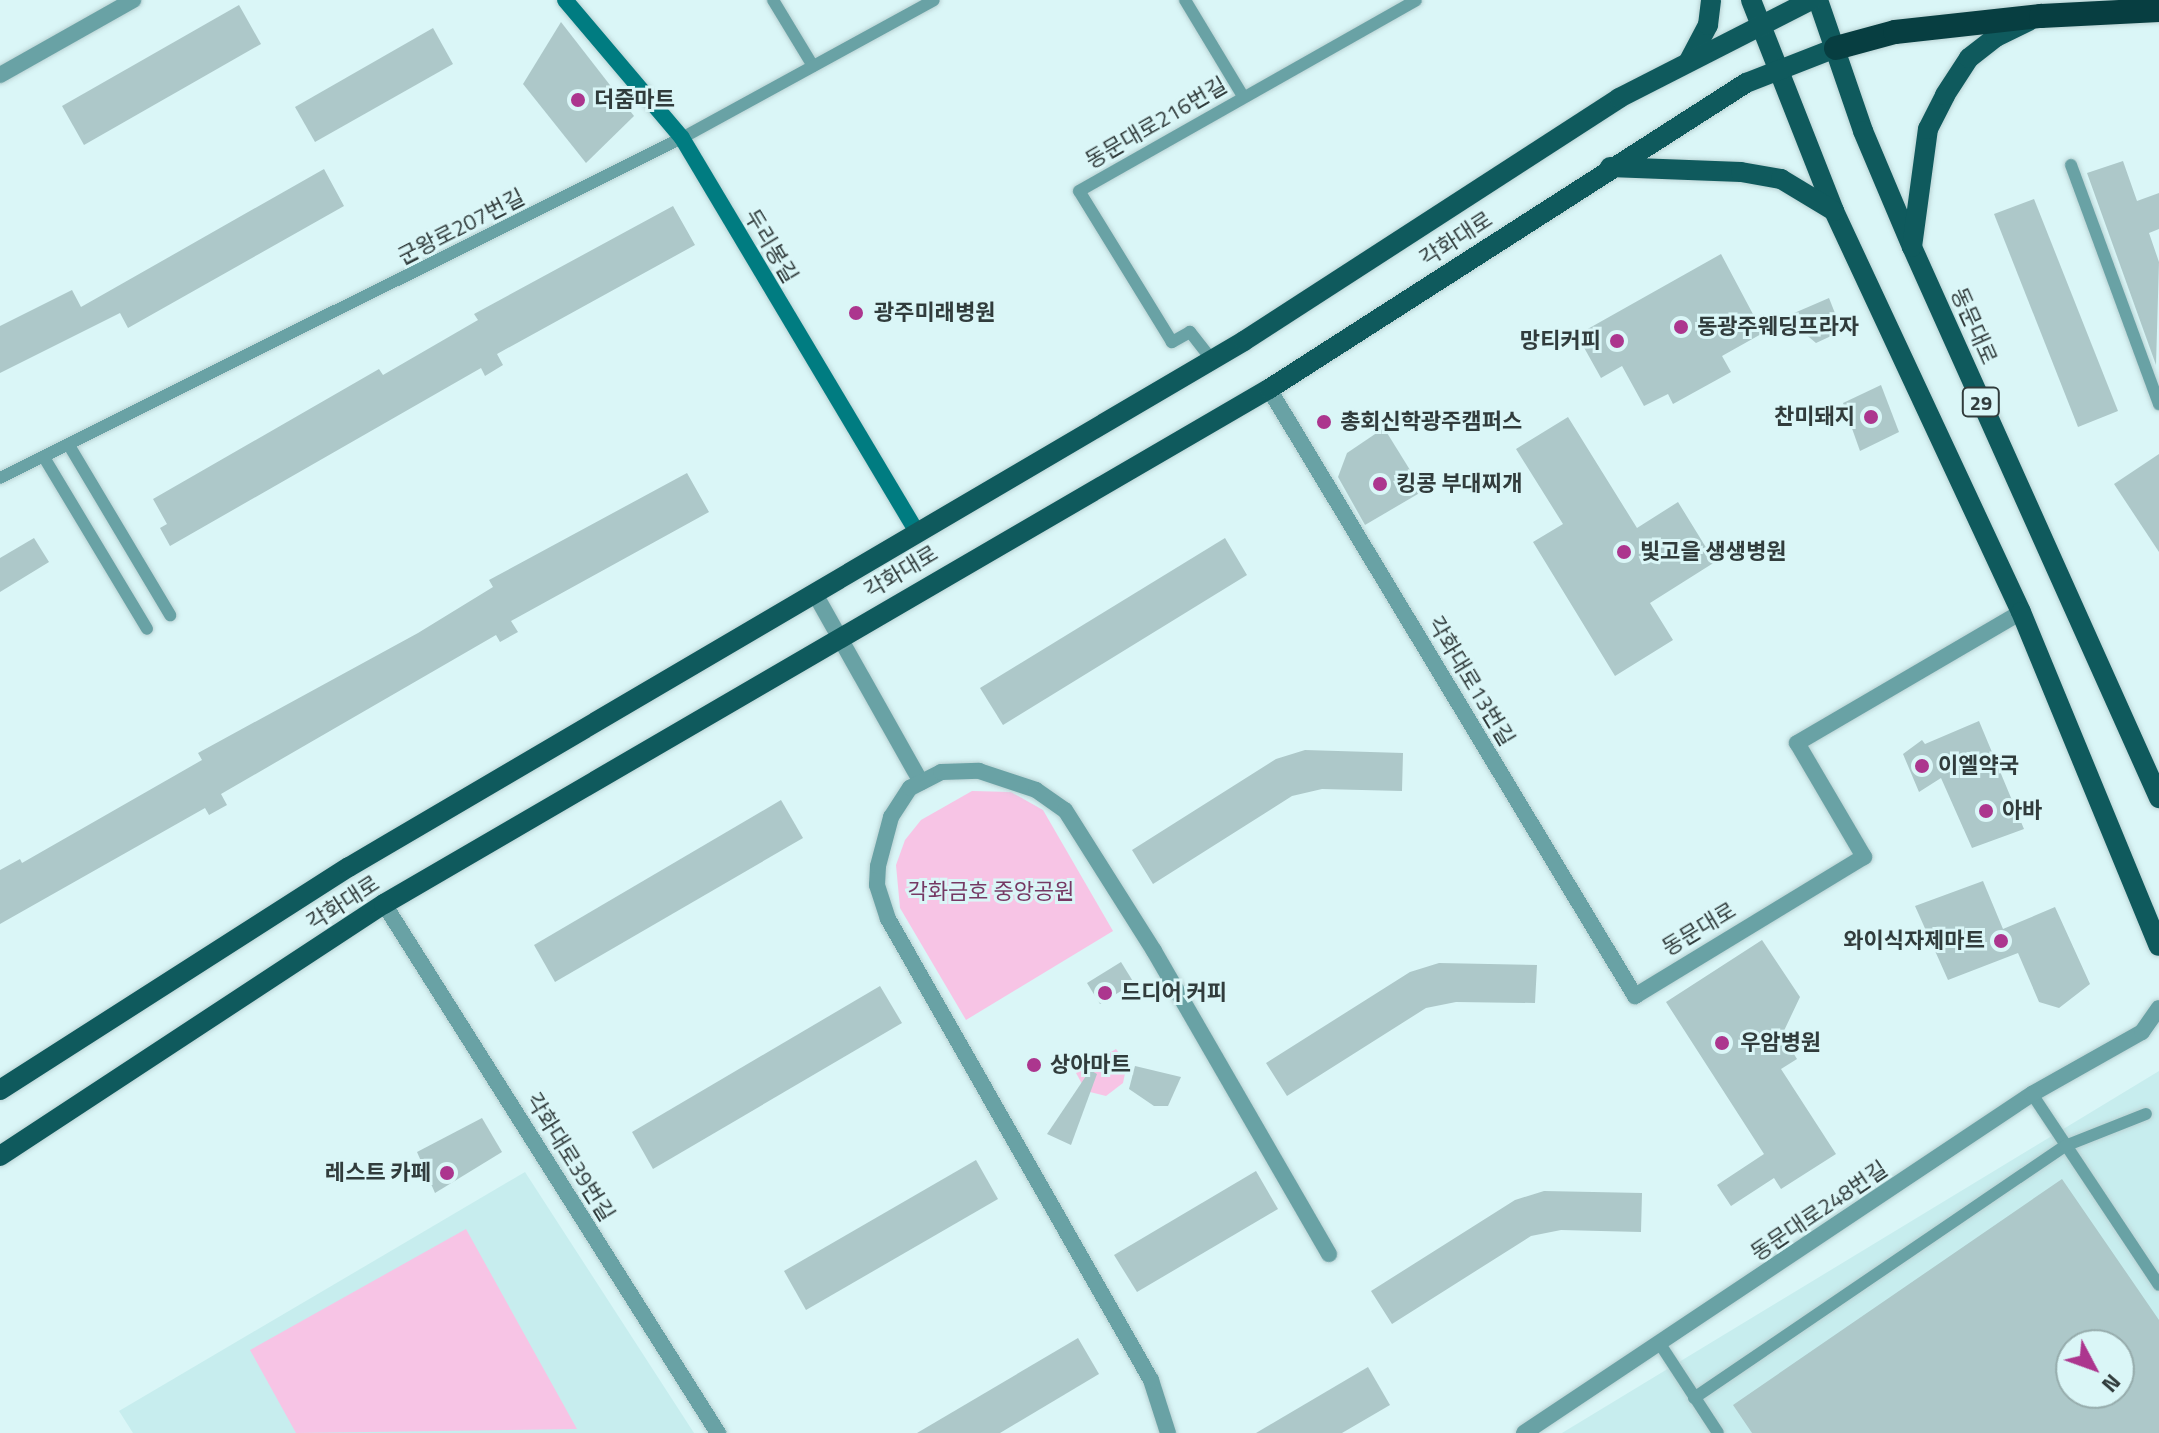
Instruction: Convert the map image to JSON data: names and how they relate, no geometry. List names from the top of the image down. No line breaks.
{"streets":{"main road":["각화대로","동문대로","29"],"street":["두리봉길","각화대로13번길","각화대로39번길","동문대로248번길"],"lane":["동문대로216번길","군왕로207번길"]},"crossings":[["동문대로216번길","각화대로"],["군왕로207번길","두리봉길"],["각화대로","두리봉길"],["각화대로","동문대로"],["각화대로","29"],["각화대로","각화대로13번길"],["각화대로","각화대로39번길"],["동문대로","29"],["동문대로","각화대로13번길"]],"parks":["각화금호 중앙공원"],"places":["더줌마트","광주미래병원","동광주웨딩프라자","망티커피","찬미돼지","총회신학광주캠퍼스","킹콩 부대찌개","빛고을 생생병원","이엘약국","아바","와이식자제마트","드디어 커피","우암병원","상아마트","레스트 카페"],"north":"bottom right"}
